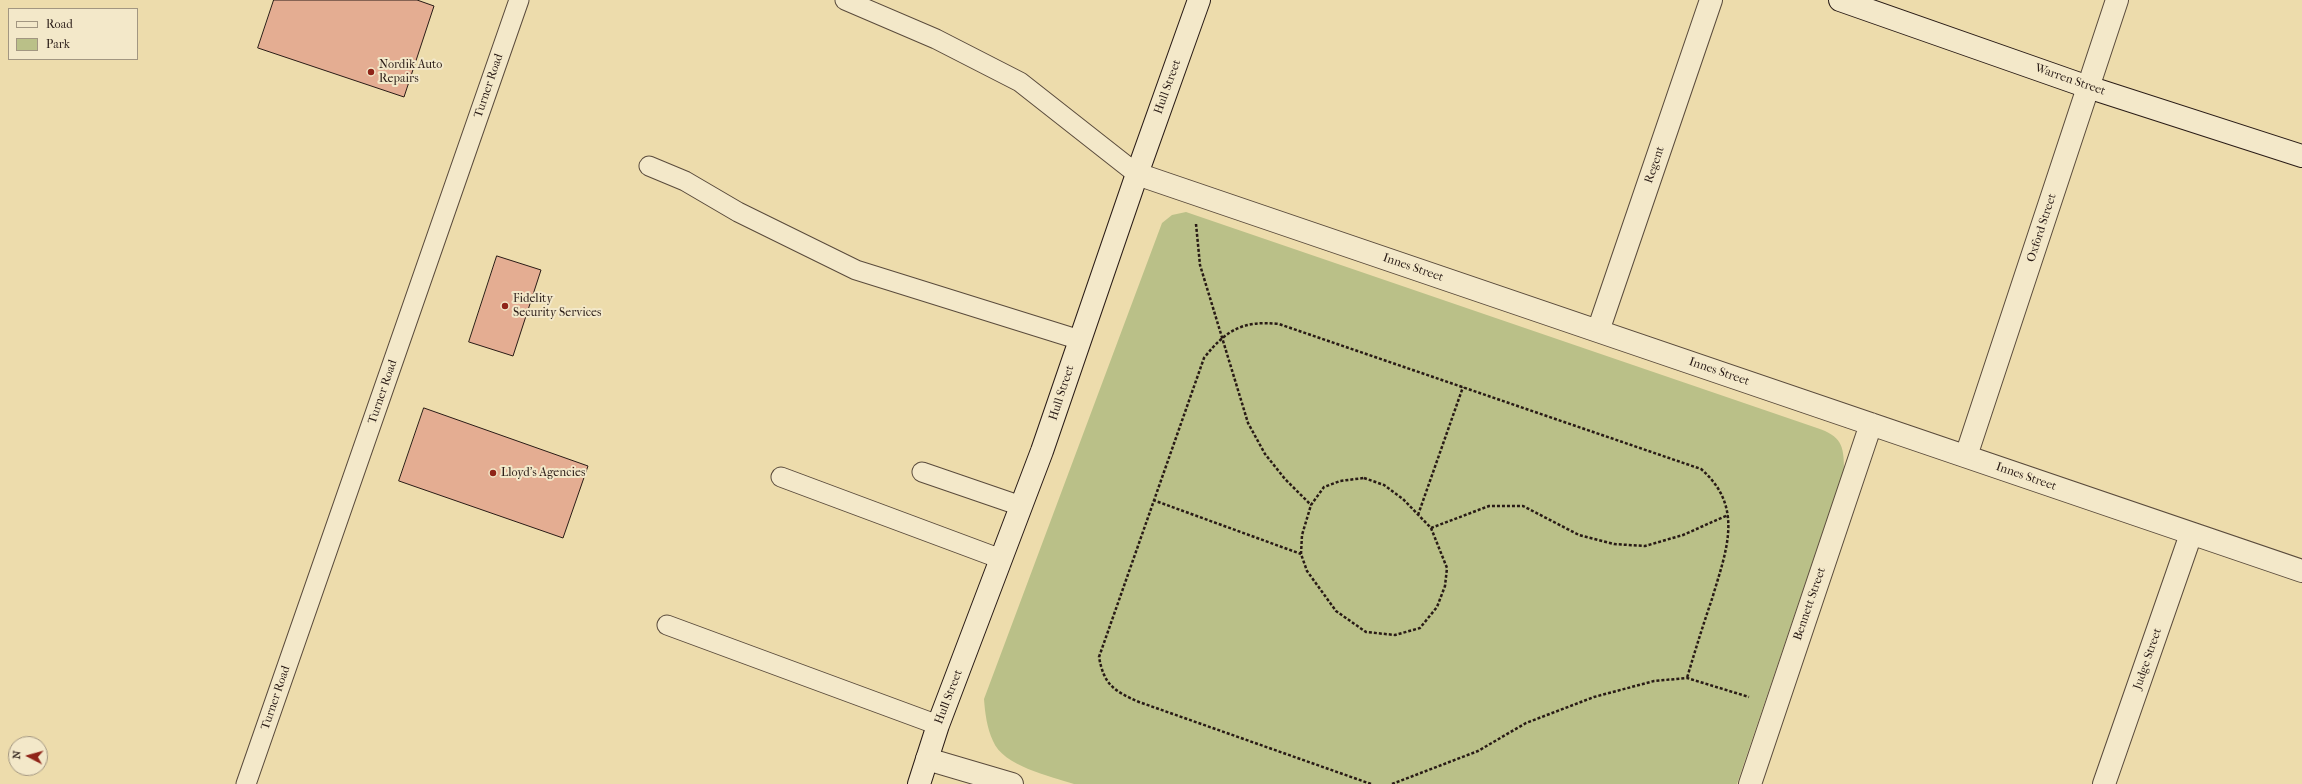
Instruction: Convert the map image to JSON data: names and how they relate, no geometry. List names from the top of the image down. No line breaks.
{"streets":{"street":["Warren Street","Hull Street","Regent","Oxford Street","Innes Street","Bennett Street","Judge Street"],"lane":["Turner Road"]},"crossings":[["Warren Street","Oxford Street"],["Hull Street","Innes Street"],["Regent","Innes Street"],["Oxford Street","Innes Street"],["Innes Street","Bennett Street"],["Innes Street","Judge Street"]],"places":["Nordik Auto Repairs","Fidelity Security Services","Lloyd's Agencies"],"legend":["Road","Park"],"north":"left"}
